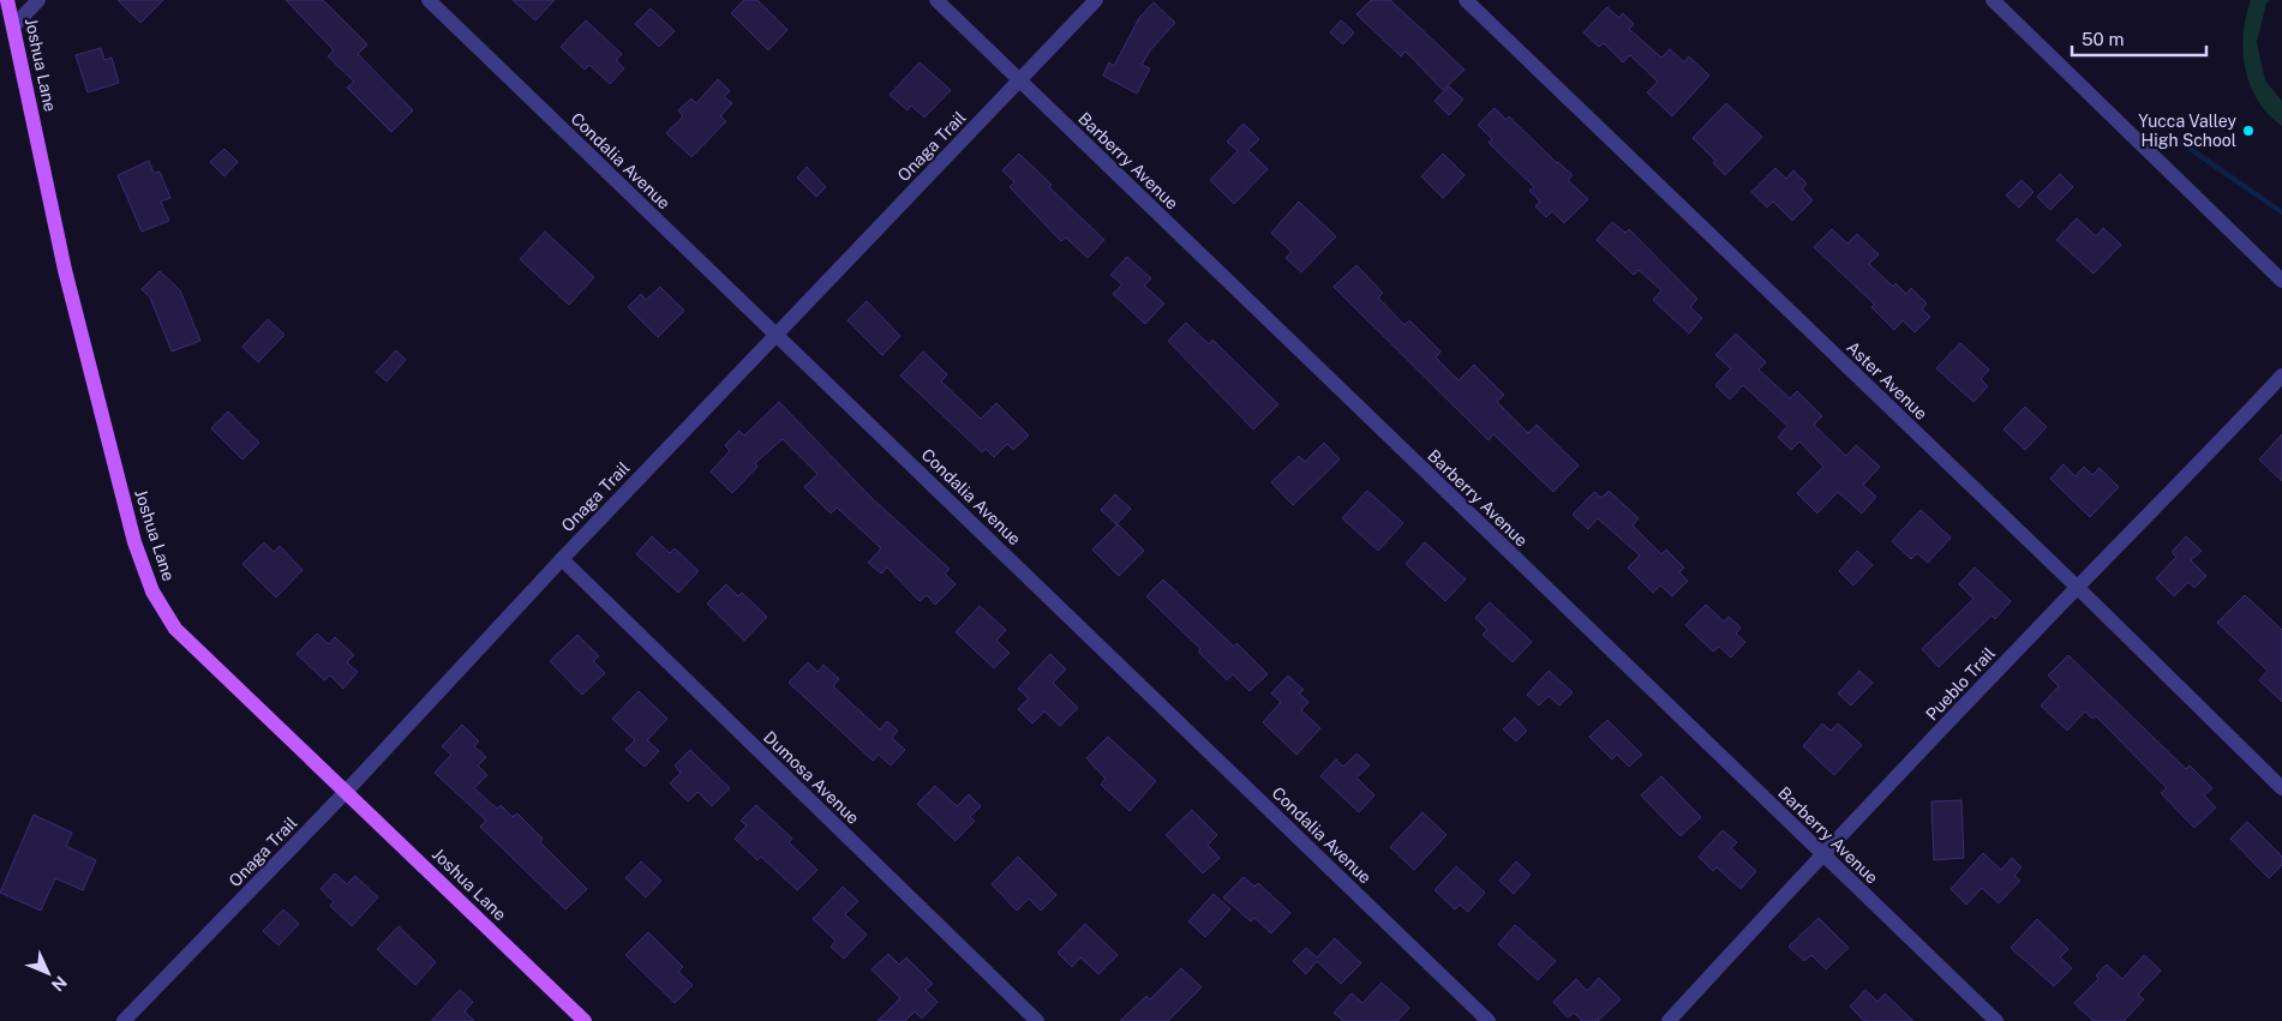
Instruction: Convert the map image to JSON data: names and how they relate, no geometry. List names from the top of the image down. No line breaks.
{"streets":{"main road":["Joshua Lane"],"street":["Onaga Trail","Condalia Avenue","Barberry Avenue","Aster Avenue","Pueblo Trail","Dumosa Avenue"]},"crossings":[["Joshua Lane","Onaga Trail"],["Onaga Trail","Condalia Avenue"],["Onaga Trail","Barberry Avenue"],["Onaga Trail","Dumosa Avenue"],["Barberry Avenue","Pueblo Trail"],["Aster Avenue","Pueblo Trail"]],"places":["Yucca Valley High School"],"scale_bar":"50 m","north":"bottom right"}
